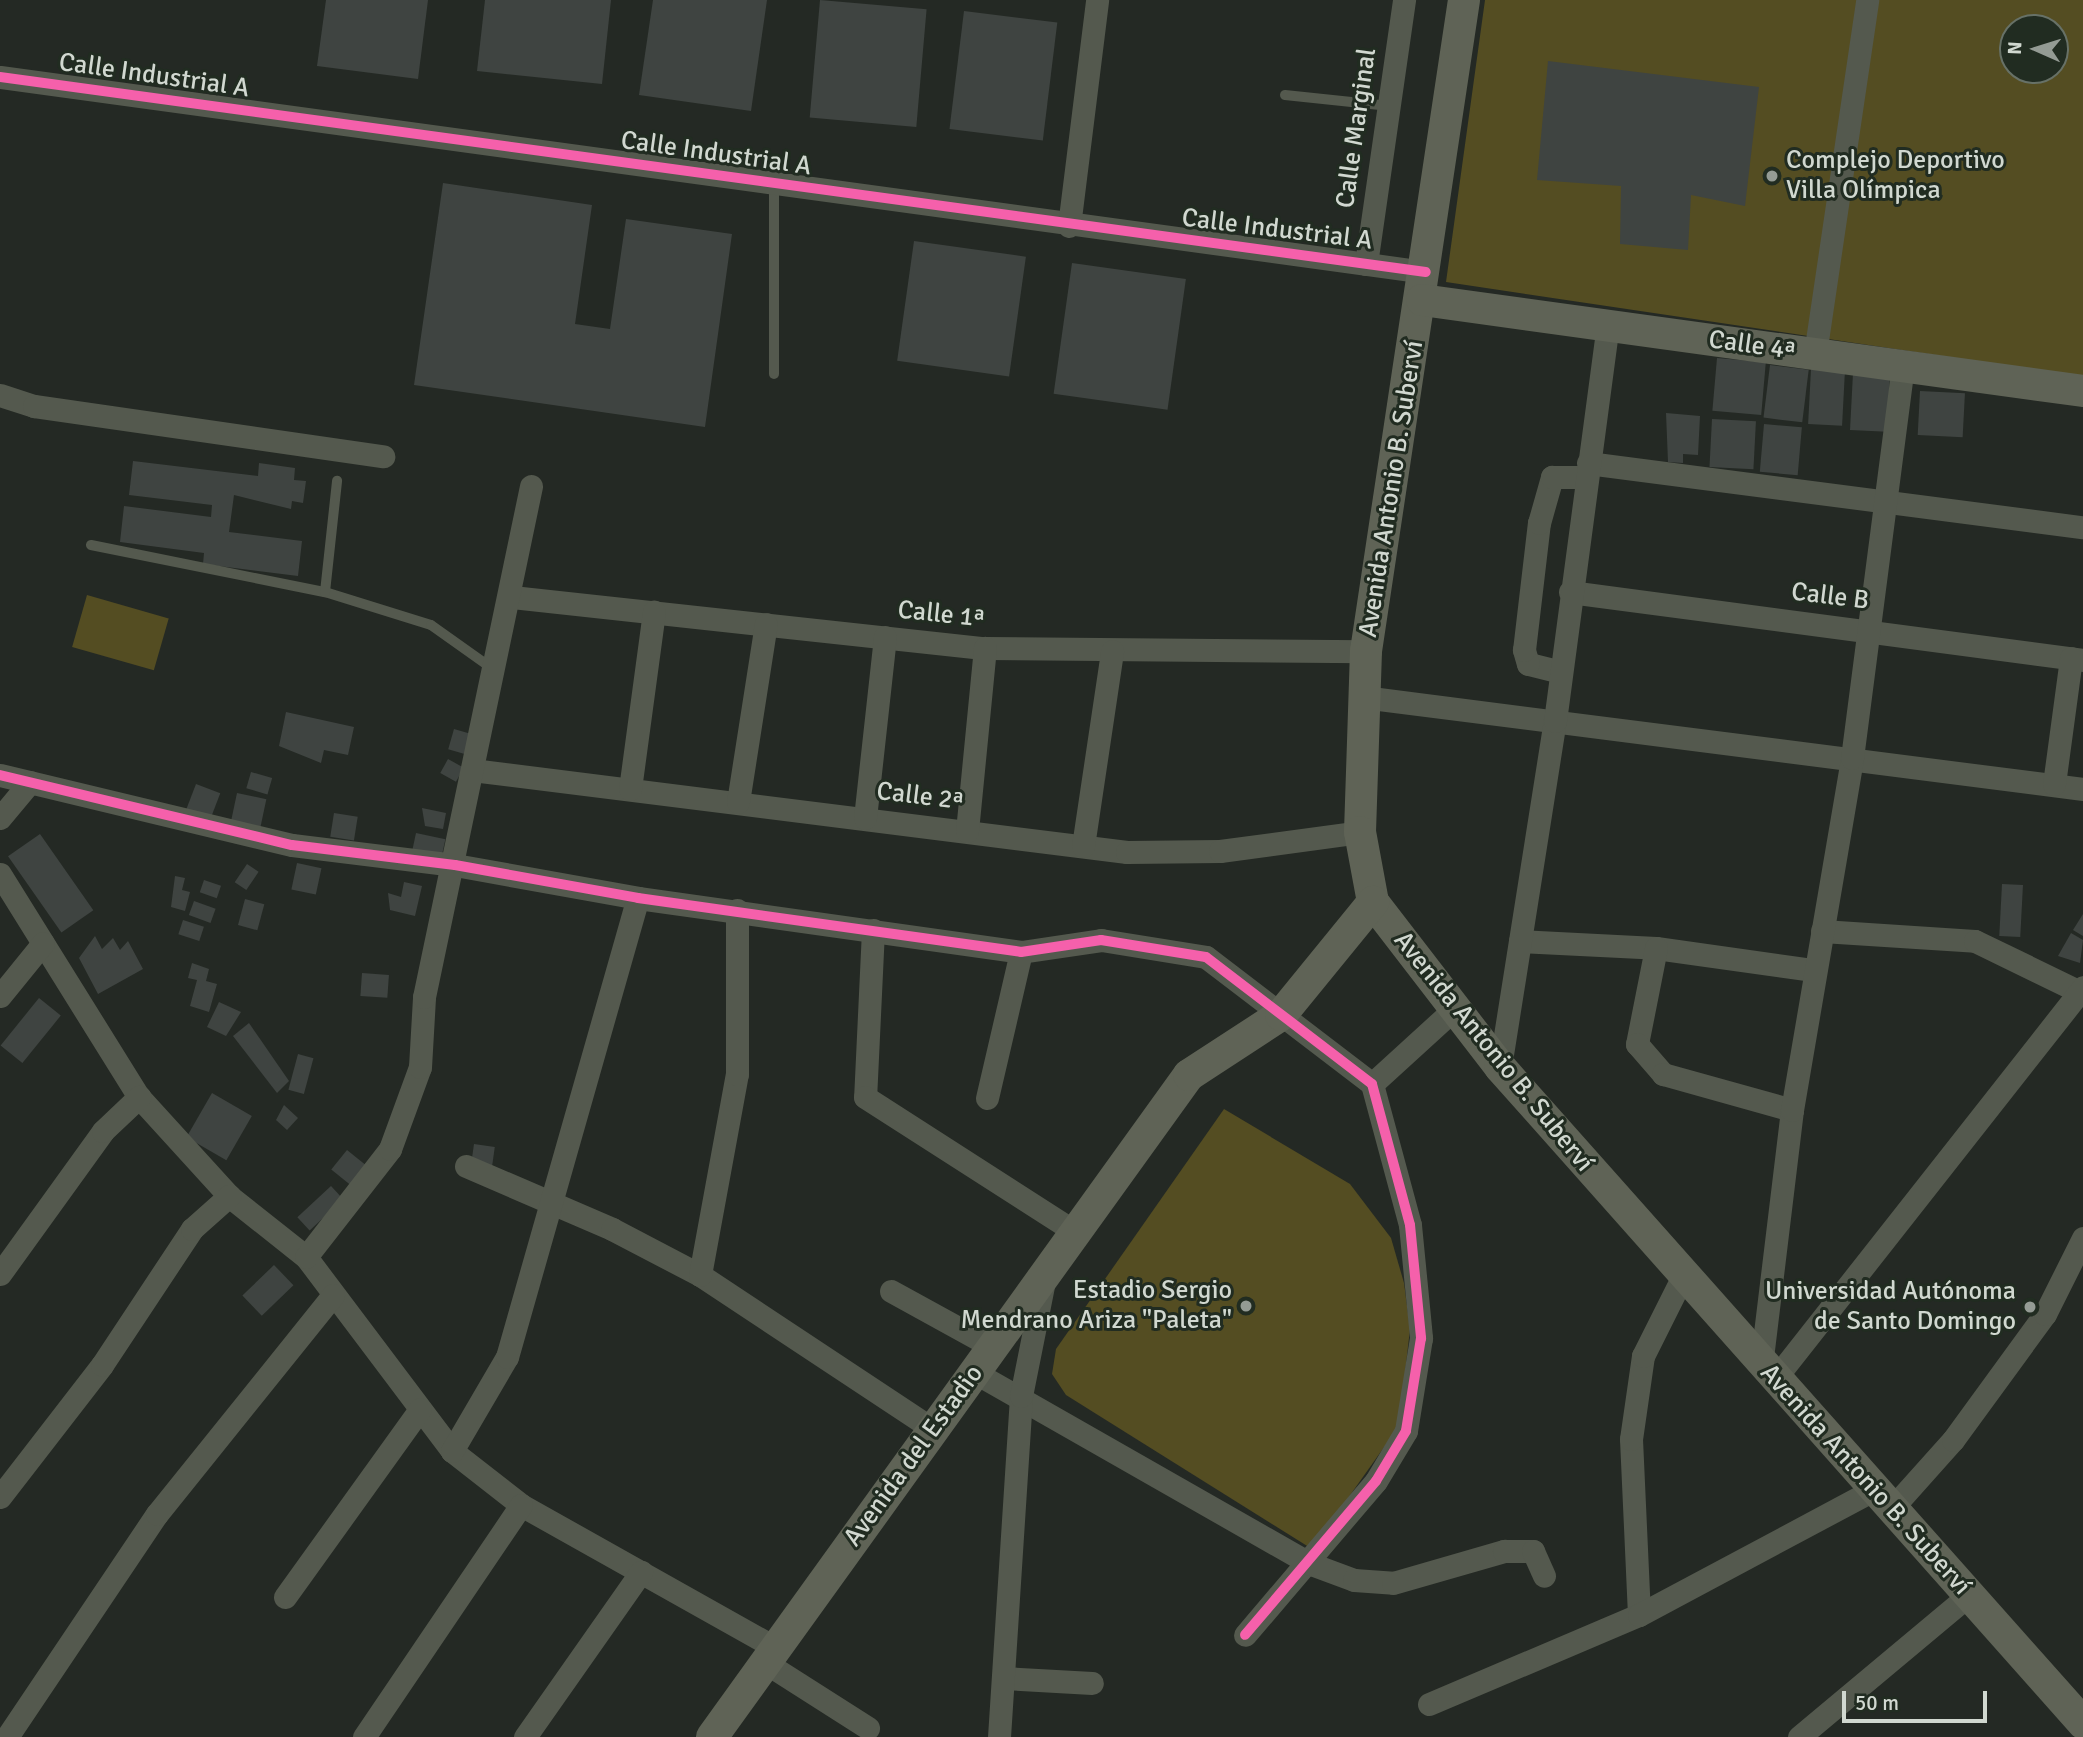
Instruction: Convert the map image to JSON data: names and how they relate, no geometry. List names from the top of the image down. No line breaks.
{"streets":{"main road":["Calle 4ª","Avenida Antonio B. Suberví","Avenida del Estadio"],"street":["Calle Industrial A","Calle Marginal","Calle B","Calle 1ª","Calle 2ª"]},"crossings":[["Calle Industrial A","Calle Marginal"],["Calle Industrial A","Calle 4ª"],["Calle Industrial A","Avenida Antonio B. Suberví"],["Calle 4ª","Avenida Antonio B. Suberví"],["Avenida Antonio B. Suberví","Calle 1ª"],["Avenida Antonio B. Suberví","Calle 2ª"],["Avenida Antonio B. Suberví","Avenida del Estadio"]],"places":["Complejo Deportivo Villa Olímpica","Estadio Sergio Mendrano Ariza \"Paleta\"","Universidad Autónoma de Santo Domingo"],"scale_bar":"50 m","north":"left"}
